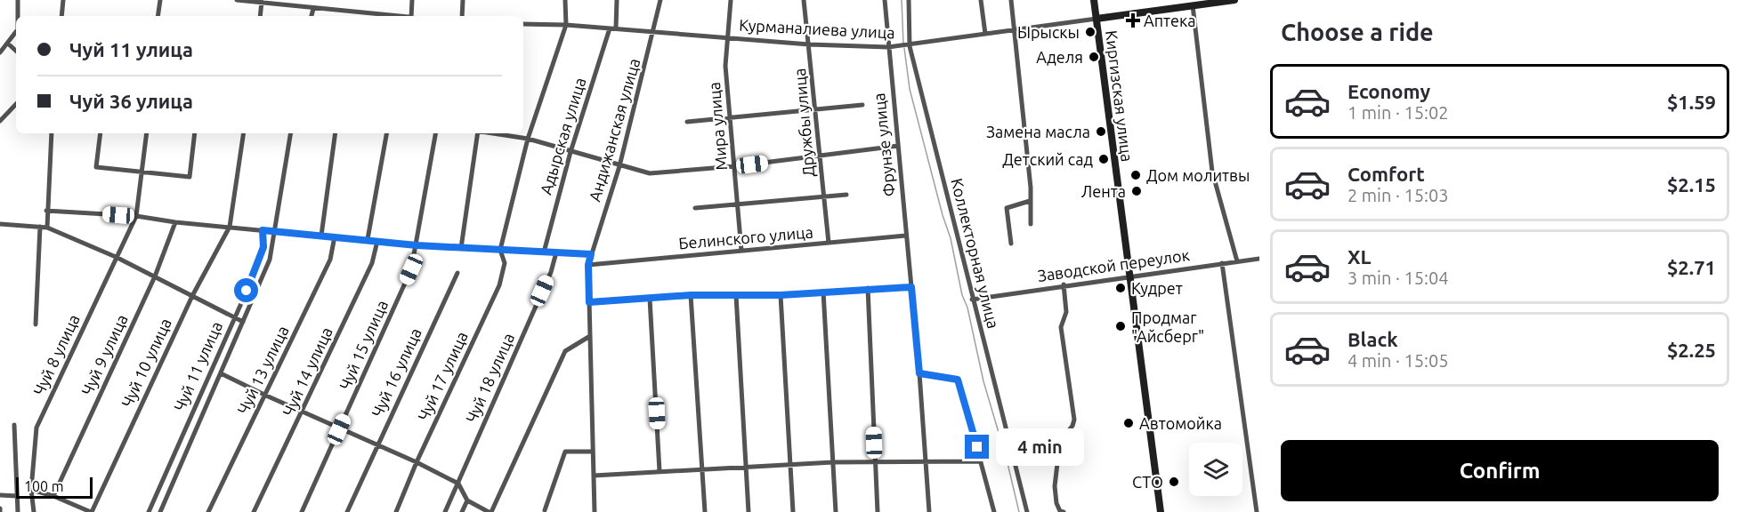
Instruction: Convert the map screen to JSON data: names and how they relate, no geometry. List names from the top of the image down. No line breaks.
{"streets":{"main road":["Курманалиева улица","Киргизская улица"],"street":["Дружбы улица","Мира улица","Андижанская улица","Адырская улица","Фрунзе улица","Белинского улица","Коллекторная улица","Заводской переулок","Чуй 15 улица","Чуй 8 улица","Чуй 9 улица","Чуй 10 улица","Чуй 11 улица","Чуй 13 улица","Чуй 14 улица","Чуй 16 улица","Чуй 17 улица","Чуй 18 улица"]},"crossings":[["Курманалиева улица","Киргизская улица"],["Курманалиева улица","Дружбы улица"],["Курманалиева улица","Мира улица"],["Курманалиева улица","Андижанская улица"],["Курманалиева улица","Адырская улица"],["Курманалиева улица","Фрунзе улица"],["Курманалиева улица","Коллекторная улица"],["Курманалиева улица","Чуй 17 улица"],["Киргизская улица","Заводской переулок"],["Дружбы улица","Белинского улица"],["Мира улица","Белинского улица"],["Андижанская улица","Белинского улица"],["Фрунзе улица","Белинского улица"],["Коллекторная улица","Заводской переулок"]],"places":{"health":["Аптека"],"other":["Ырыскы","Аделя","Замена масла","Детский сад","Дом молитвы","Лента","Кудрет","Продмаг \"Айсберг\"","Автомойка","СТО"]},"scale_bar":"100 m","page":{"heading":"Choose a ride","banner":["Чуй 11 улица","Чуй 36 улица"],"list":[{"name":"Economy","note":"1 min · 15:02","value":"$1.59"},{"name":"Comfort","note":"2 min · 15:03","value":"$2.15"},{"name":"XL","note":"3 min · 15:04","value":"$2.71"},{"name":"Black","note":"4 min · 15:05","value":"$2.25"}],"bubble":"4 min","buttons":"Confirm","scale":"100 m"}}
